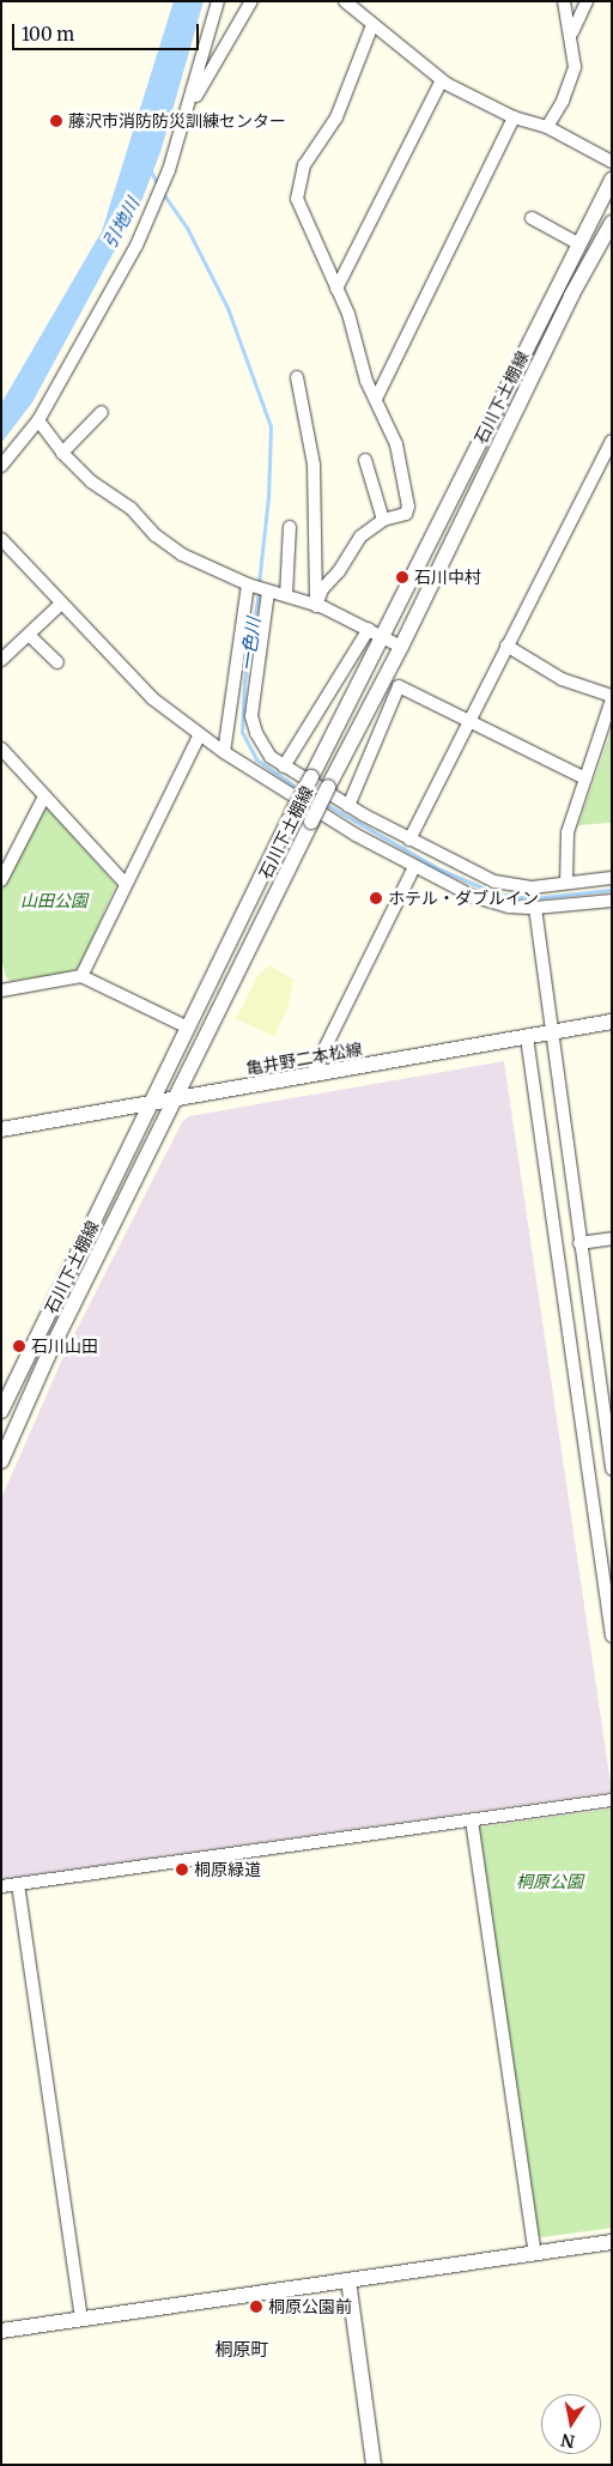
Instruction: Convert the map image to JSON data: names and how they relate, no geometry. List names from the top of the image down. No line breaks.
{"streets":{"street":["石川下土棚線","亀井野二本松線"]},"crossings":[["石川下土棚線","亀井野二本松線"]],"districts":["桐原町"],"water":["引地川","一色川"],"parks":["山田公園","桐原公園"],"places":["藤沢市消防防災訓練センター","石川中村","ホテル・ダブルイン","石川山田","桐原緑道","桐原公園前"],"scale_bar":"100 m","north":"bottom"}
